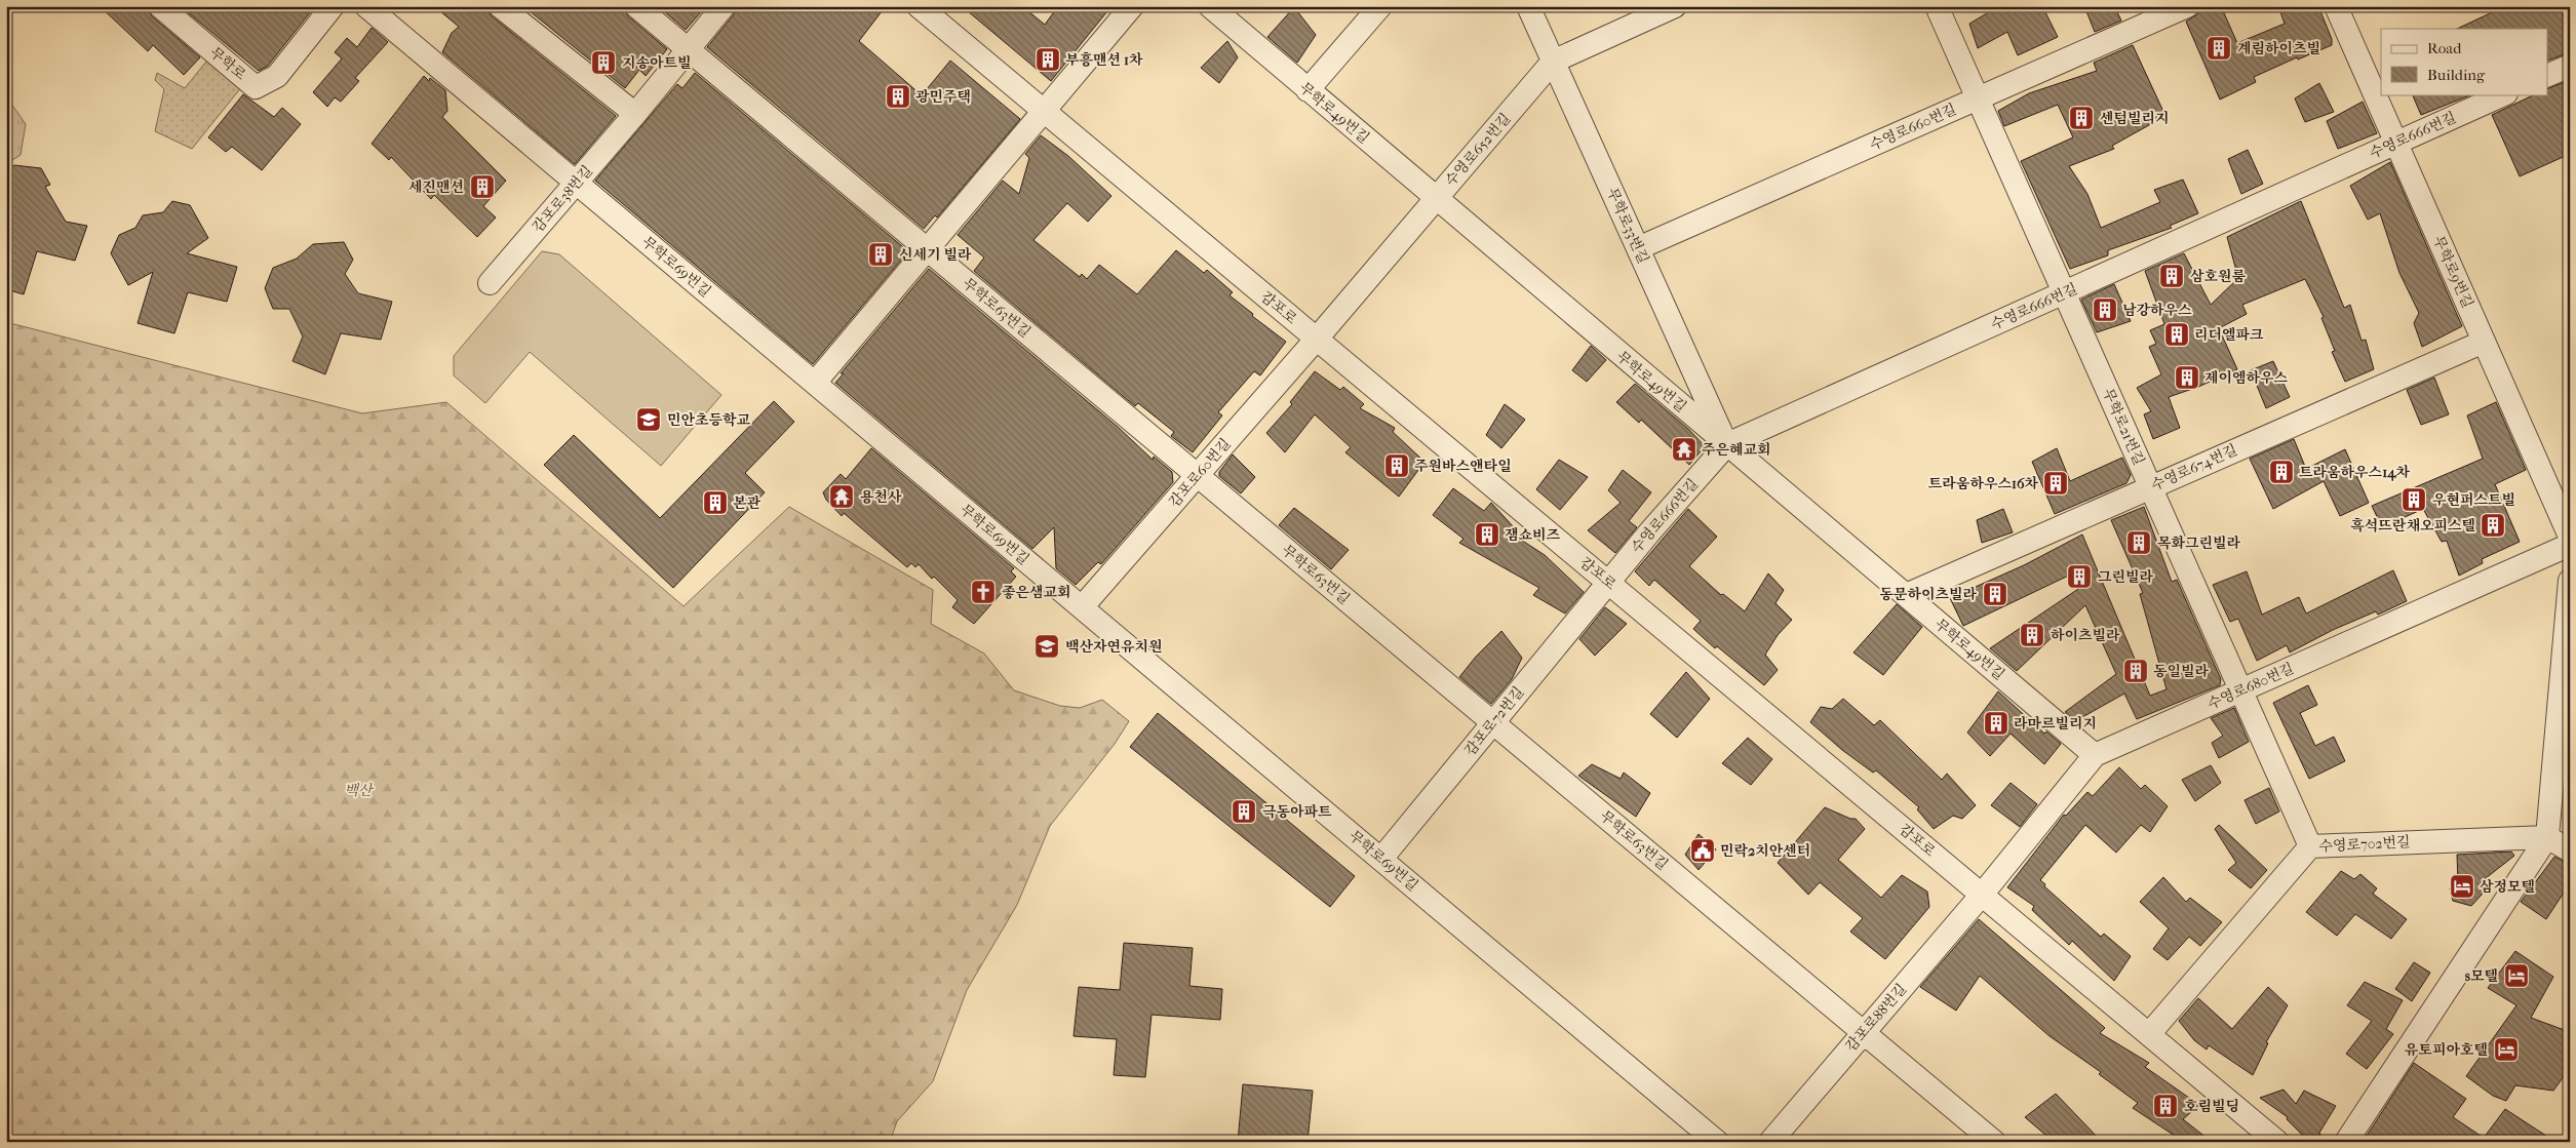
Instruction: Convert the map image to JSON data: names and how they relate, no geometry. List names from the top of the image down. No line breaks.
{"streets":{"street":["무학로","무학로49번길","수영로660번길","수영로666번길","수영로652번길","감포로38번길","무학로33번길","무학로69번길","무학로9번길","무학로63번길","감포로","무학로21번길","수영로674번길","감포로60번길","수영로680번길","감포로72번길","수영로702번길","감포로88번길"]},"crossings":[["무학로49번길","수영로666번길"],["무학로49번길","수영로652번길"],["무학로49번길","무학로33번길"],["무학로49번길","수영로674번길"],["무학로49번길","수영로680번길"],["수영로660번길","무학로33번길"],["수영로660번길","무학로21번길"],["수영로666번길","무학로33번길"],["수영로666번길","무학로9번길"],["수영로666번길","감포로"],["수영로666번길","무학로21번길"],["수영로666번길","감포로72번길"],["수영로652번길","무학로33번길"],["수영로652번길","감포로"],["수영로652번길","감포로60번길"],["감포로38번길","무학로69번길"],["감포로38번길","무학로63번길"],["무학로69번길","감포로60번길"],["무학로69번길","감포로72번길"],["무학로9번길","수영로674번길"],["무학로63번길","감포로60번길"],["무학로63번길","감포로72번길"],["무학로63번길","감포로88번길"],["감포로","감포로60번길"],["감포로","수영로680번길"],["감포로","감포로72번길"],["감포로","수영로702번길"],["감포로","감포로88번길"],["무학로21번길","수영로674번길"],["무학로21번길","수영로680번길"],["무학로21번길","수영로702번길"],["수영로680번길","감포로88번길"]],"parks":["백산"],"places":{"building":["계림하이츠빌","부흥맨션 1차","지송아트빌","광민주택","센텀빌리지","세진맨션","신세기 빌라","삼호원룸","남강하우스","리더엘파크","제이엠하우스","주원바스앤타일","트라움하우스14차","트라움하우스16차","우현퍼스트빌","본관","흑석뜨란채오피스텔","잼쇼비즈","목화그린빌라","그린빌라","동문하이츠빌라","하이츠빌라","동일빌라","라마르빌리지","극동아파트","호림빌딩"],"school or university":["민안초등학교","백산자연유치원"],"temple":["주은혜교회","용천사"],"church":["좋은샘교회"],"public building":["민락2치안센터"],"hotel":["삼정모텔","s모텔","유토피아호텔"]},"legend":["Road","Building"]}
